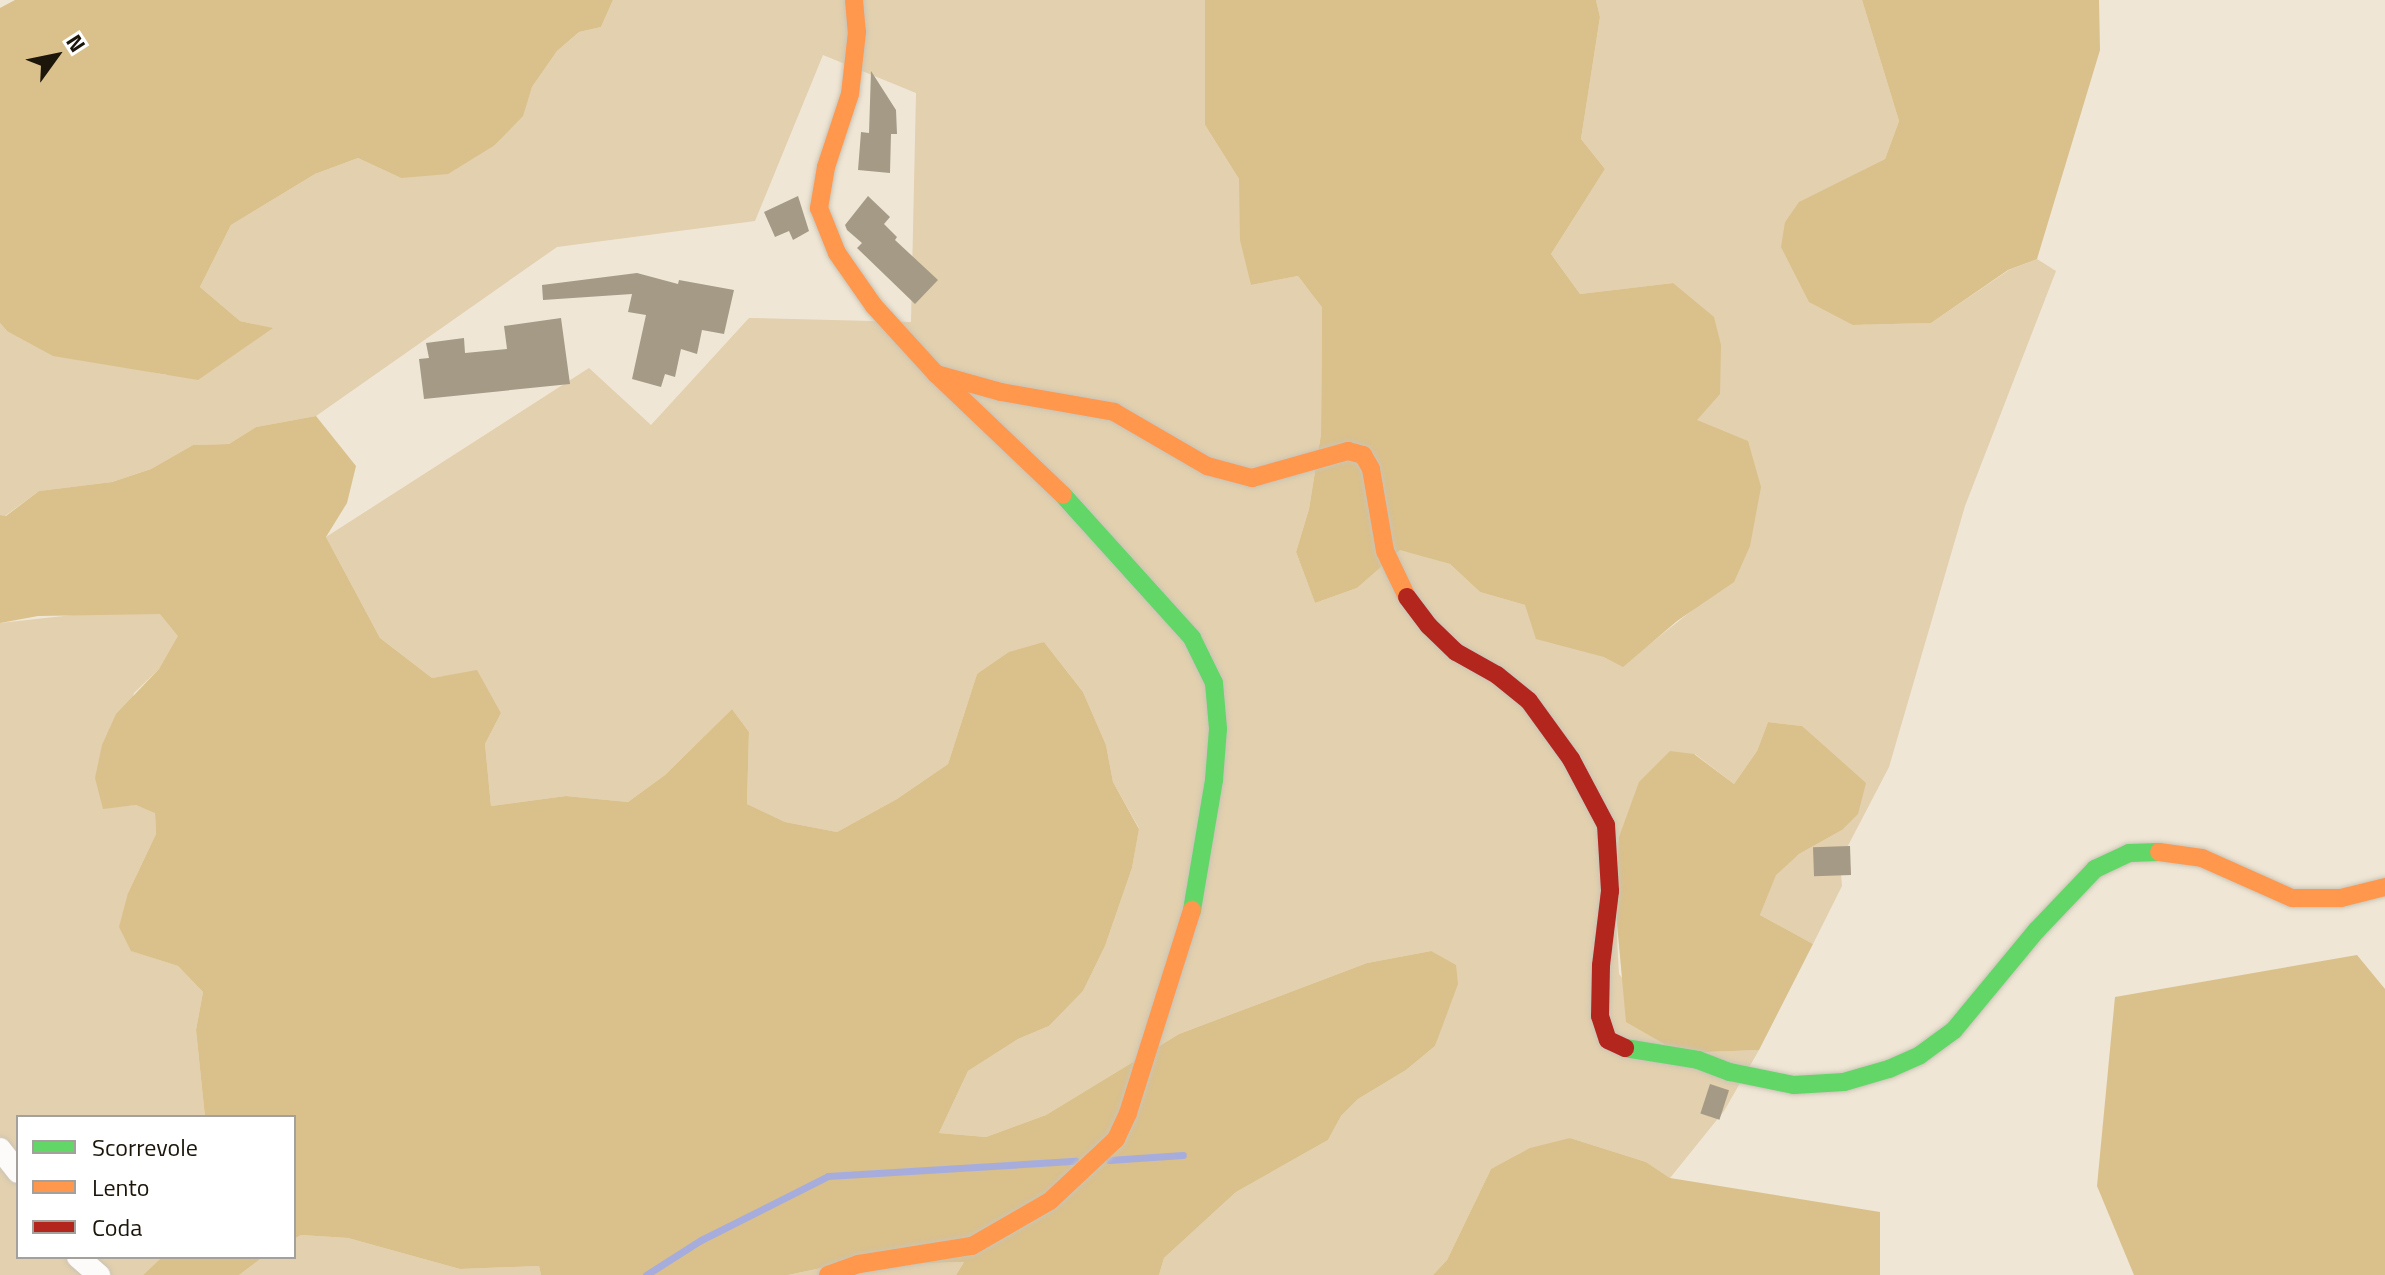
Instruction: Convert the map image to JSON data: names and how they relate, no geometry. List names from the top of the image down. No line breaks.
{"legend":["Scorrevole","Lento","Coda"],"north":"top right"}
